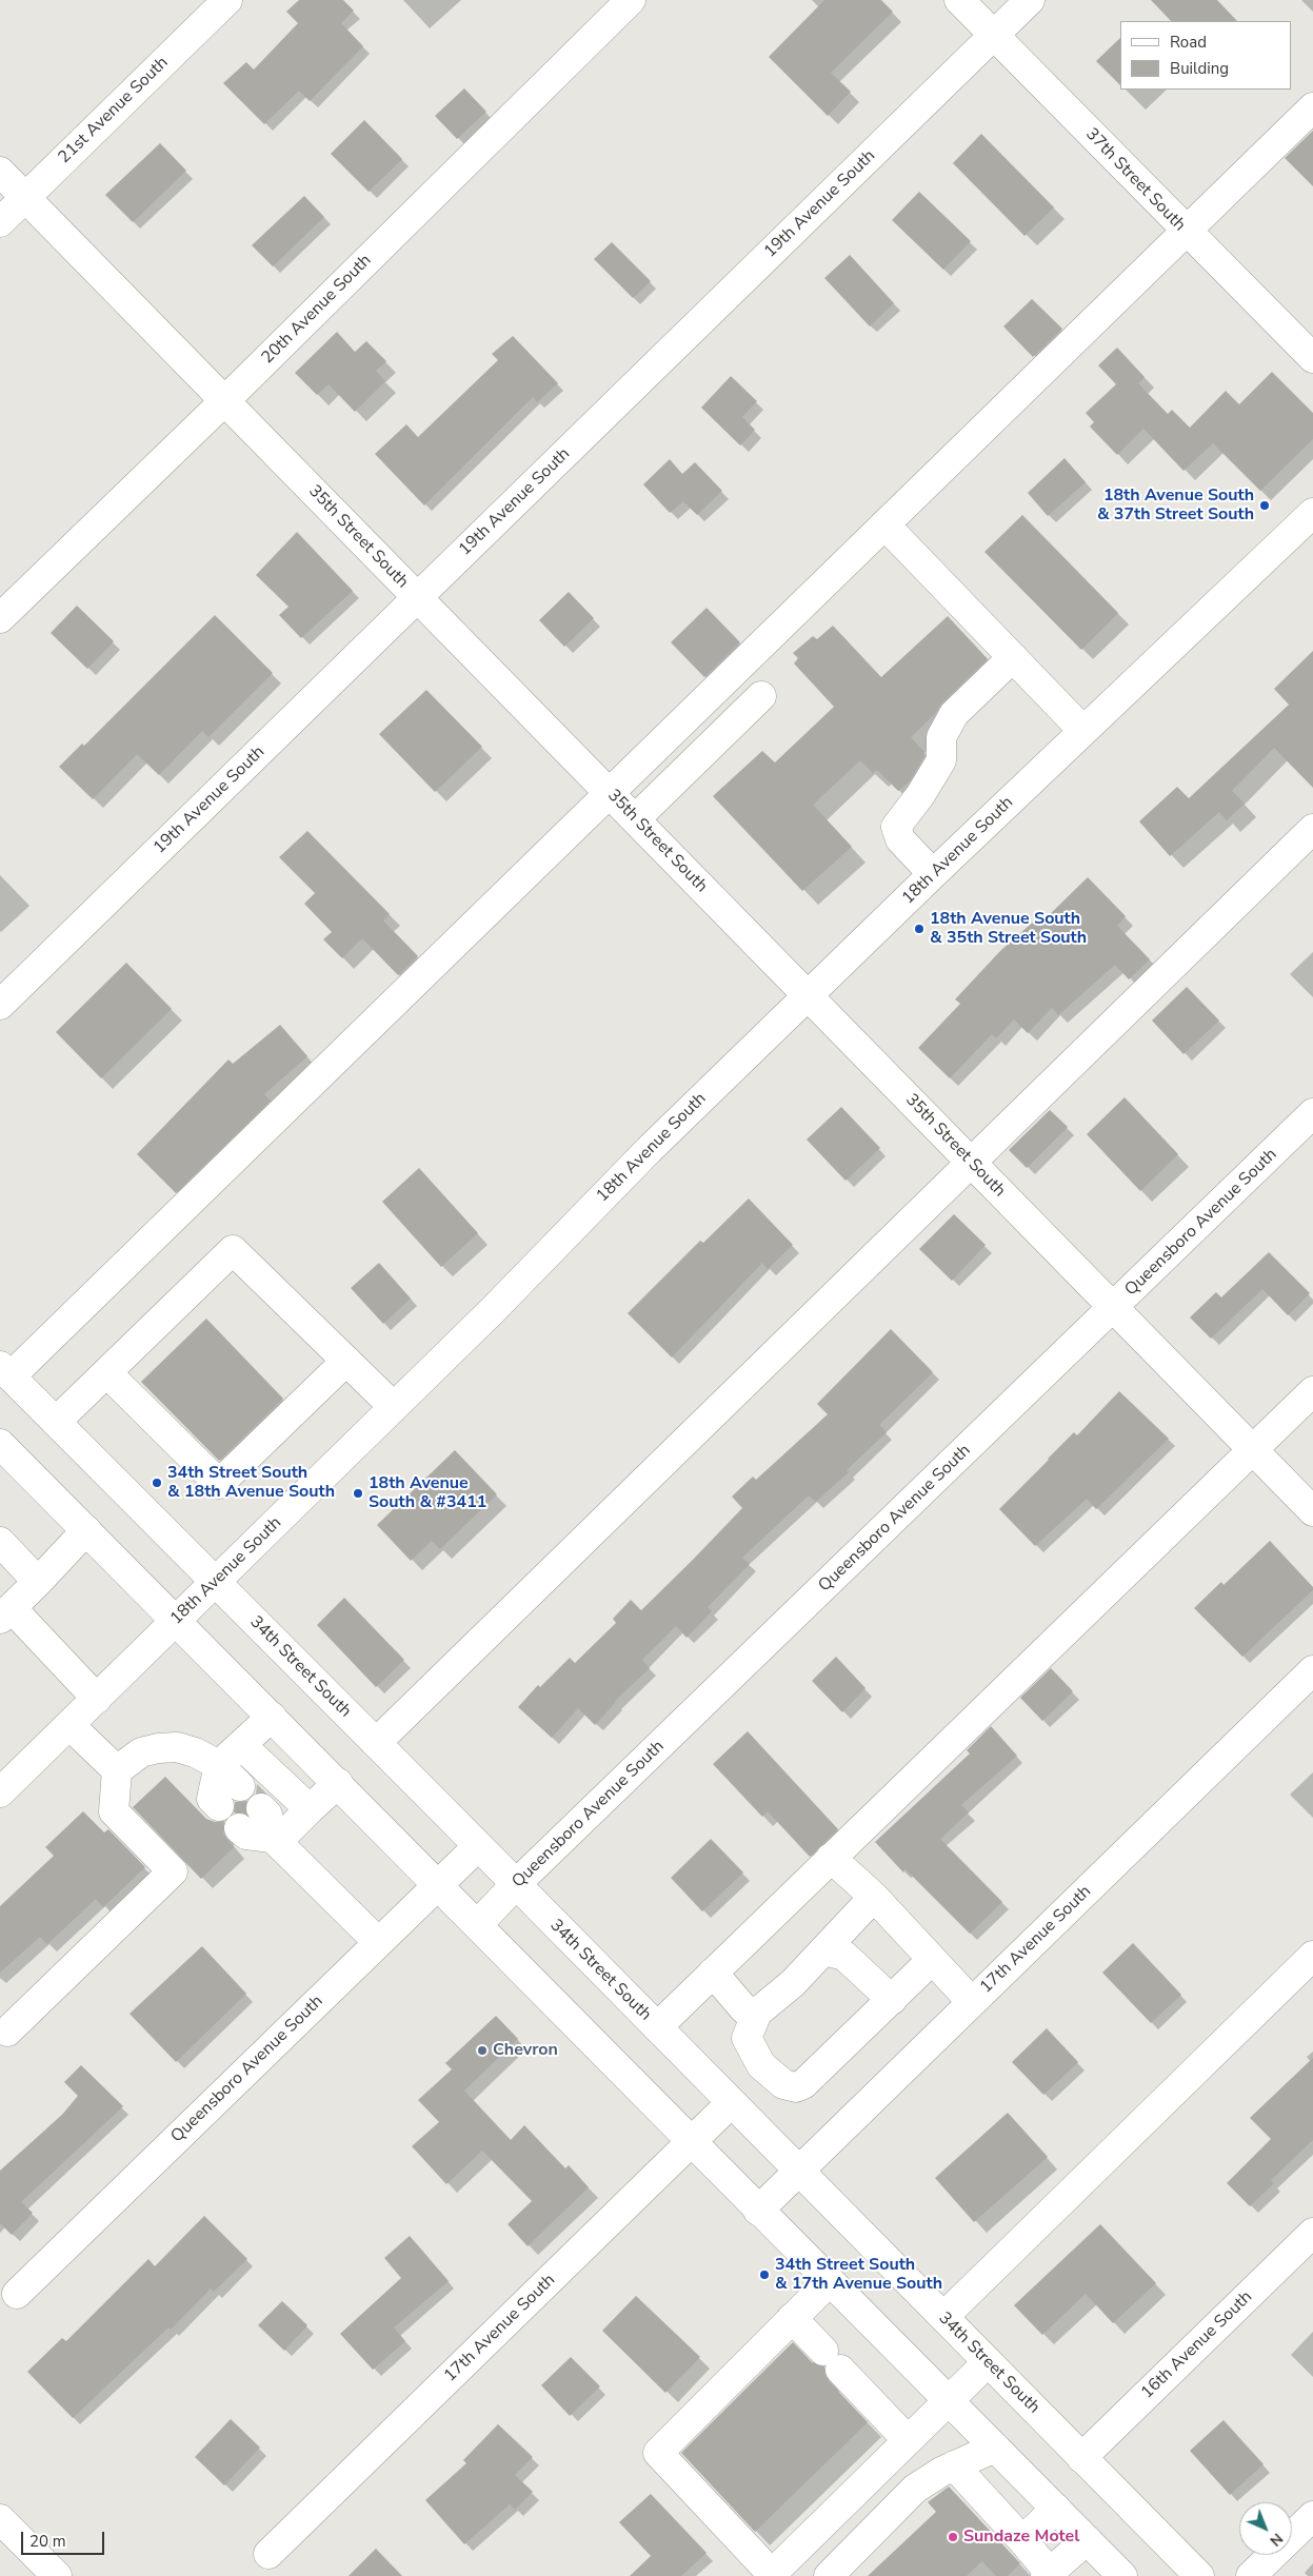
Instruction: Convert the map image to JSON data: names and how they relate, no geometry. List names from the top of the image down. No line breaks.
{"streets":{"main road":["21st Avenue South","37th Street South","19th Avenue South","20th Avenue South","35th Street South","18th Avenue South","Queensboro Avenue South","34th Street South","17th Avenue South","16th Avenue South"]},"crossings":[["21st Avenue South","35th Street South"],["37th Street South","19th Avenue South"],["19th Avenue South","35th Street South"],["20th Avenue South","35th Street South"],["35th Street South","18th Avenue South"],["35th Street South","Queensboro Avenue South"],["18th Avenue South","34th Street South"],["Queensboro Avenue South","34th Street South"],["34th Street South","17th Avenue South"],["34th Street South","16th Avenue South"]],"places":["18th Avenue South & 37th Street South","18th Avenue South & 35th Street South","34th Street South & 18th Avenue South","18th Avenue South & #3411","Chevron","34th Street South & 17th Avenue South","Sundaze Motel"],"legend":["Road","Building"],"scale_bar":"20 m","north":"bottom right"}
